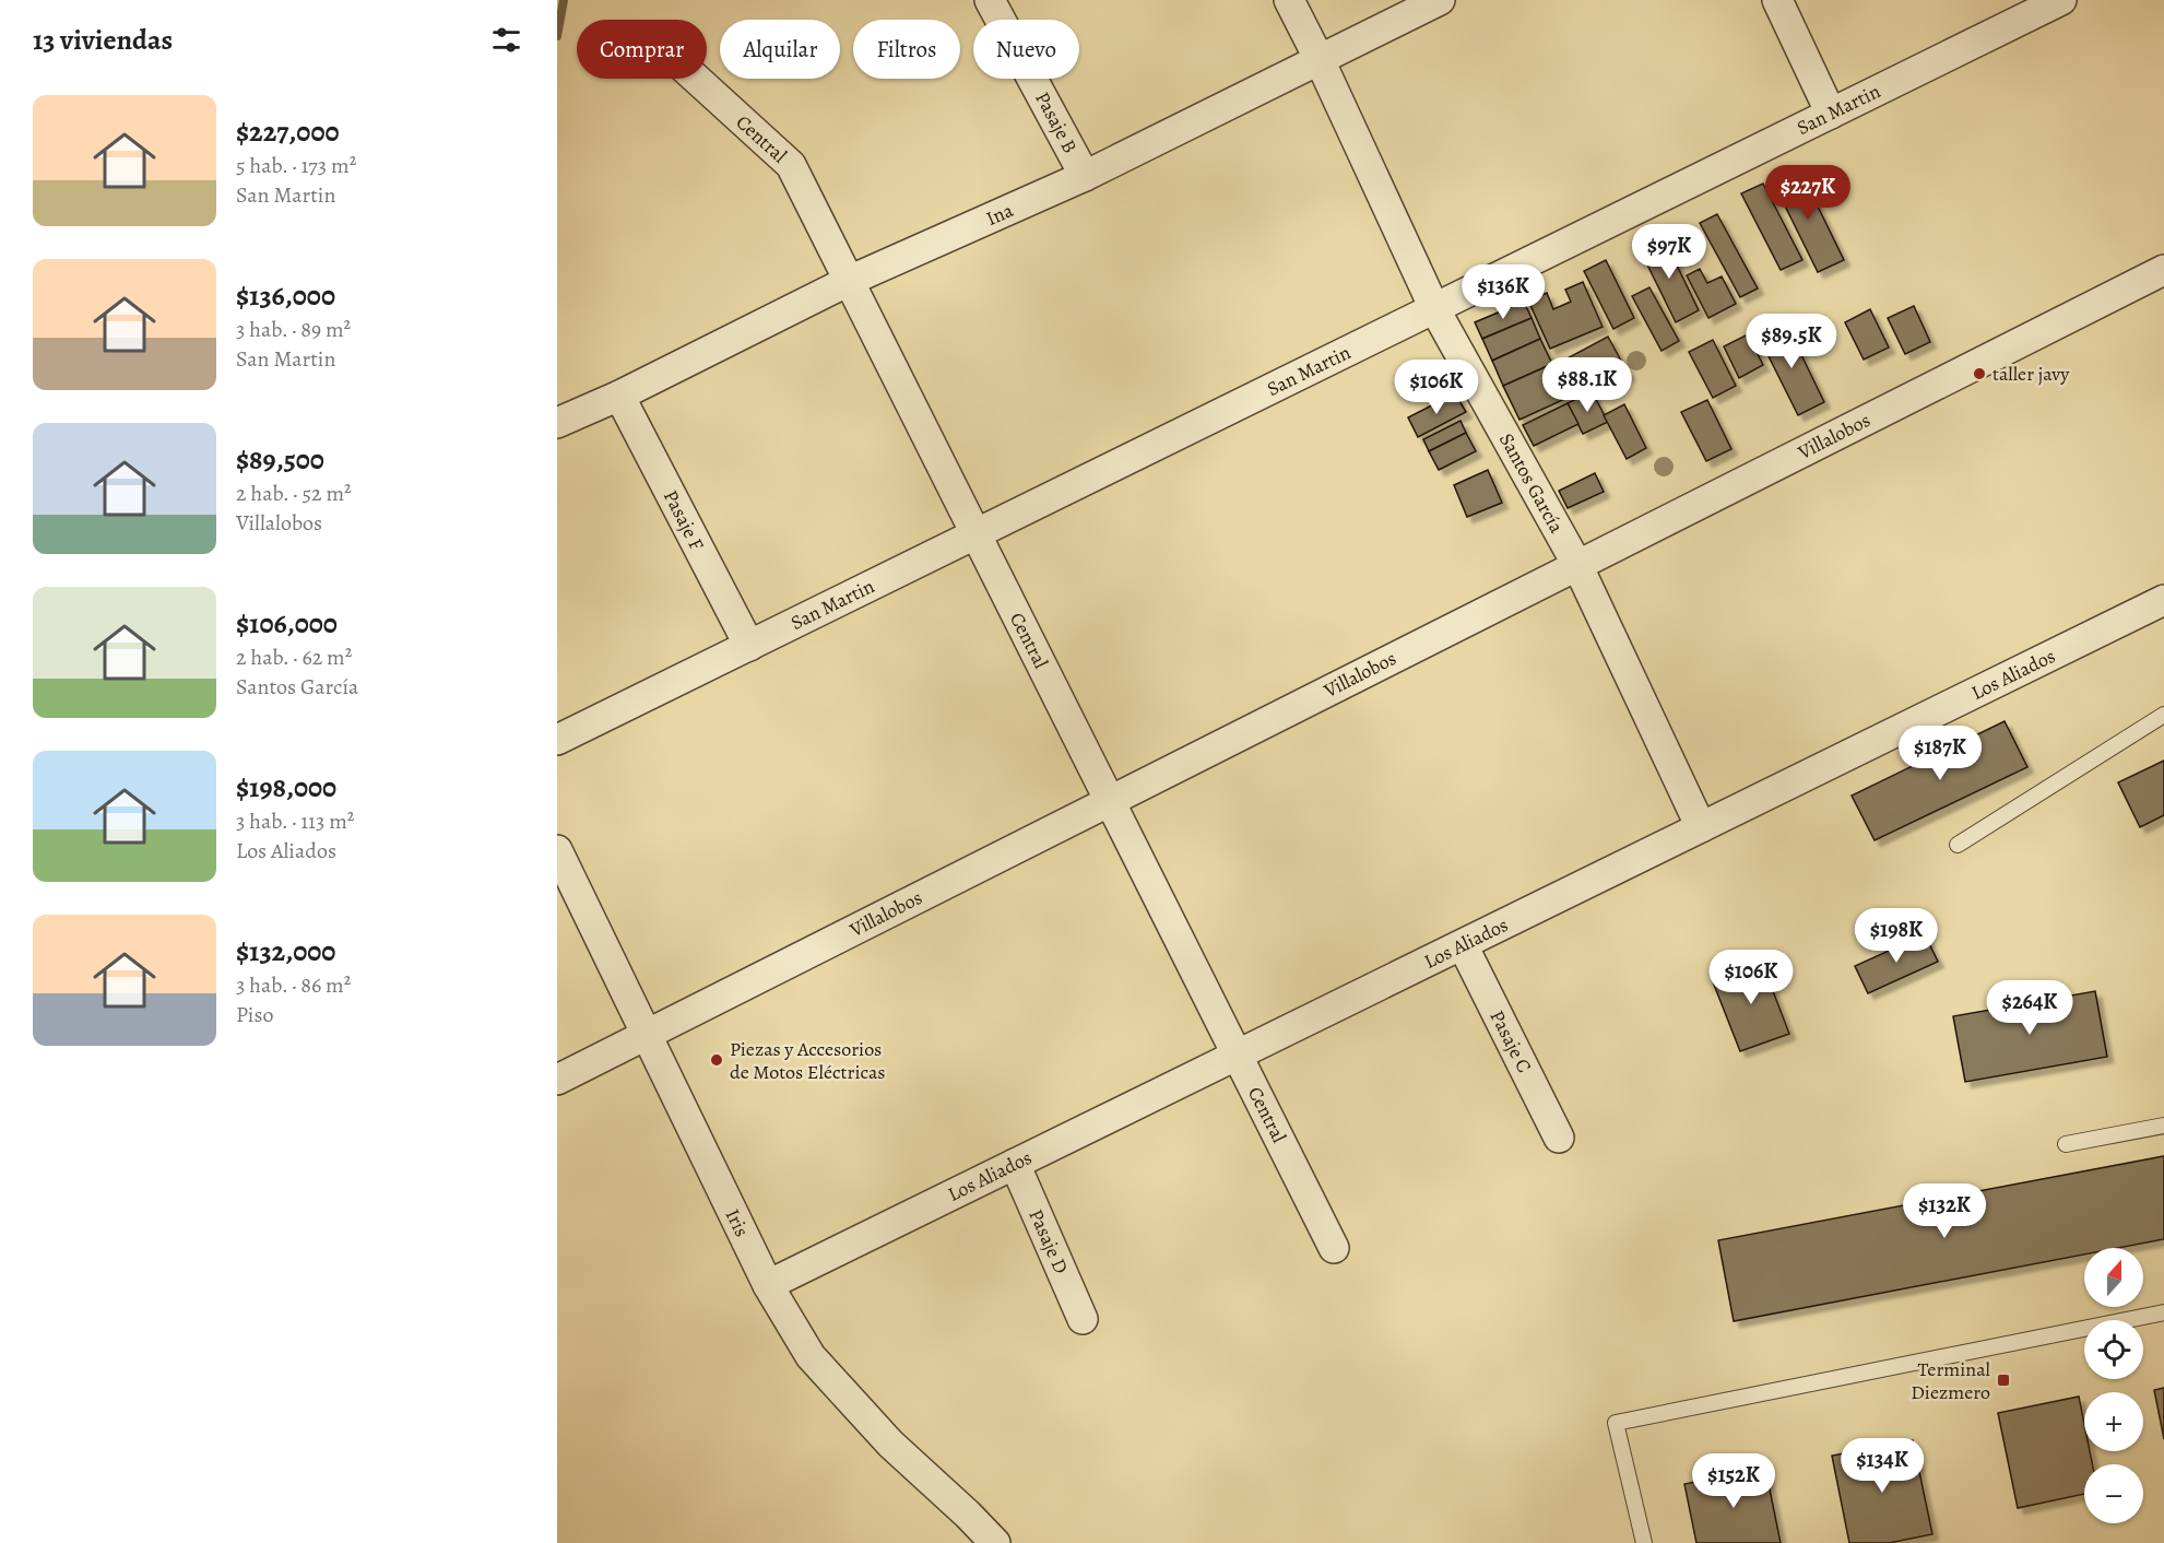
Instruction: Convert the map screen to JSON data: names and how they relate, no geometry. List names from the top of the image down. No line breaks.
{"streets":{"street":["San Martin","Pasaje B","Central","Ina","Villalobos","Santos García","Pasaje F","Los Aliados","Pasaje C","Iris","Pasaje D"]},"crossings":[["San Martin","Central"],["San Martin","Santos García"],["San Martin","Pasaje F"],["Pasaje B","Ina"],["Central","Ina"],["Central","Villalobos"],["Central","Los Aliados"],["Ina","Santos García"],["Ina","Pasaje F"],["Villalobos","Santos García"],["Villalobos","Iris"],["Santos García","Los Aliados"],["Los Aliados","Pasaje C"],["Los Aliados","Iris"],["Los Aliados","Pasaje D"]],"places":{"other":["taller javy","Piezas y Accesorios de Motos Eléctricas"],"transit":["Terminal Diezmero"]},"north":"top","page":{"heading":"13 viviendas","chip":["Comprar","Alquilar","Filtros","Nuevo"],"list":[{"name":"$227,000","note":"5 hab. · 173 m² · San Martin"},{"name":"$136,000","note":"3 hab. · 89 m² · San Martin"},{"name":"$89,500","note":"2 hab. · 52 m² · Villalobos"},{"name":"$106,000","note":"2 hab. · 62 m² · Santos García"},{"name":"$198,000","note":"3 hab. · 113 m² · Los Aliados"},{"name":"$132,000","note":"3 hab. · 86 m² · Piso"}],"price":["$227K","$97K","$136K","$89.5K","$88.1K","$106K","$187K","$198K","$106K","$264K","$132K","$134K","$152K"],"map_buttons":["+","−"]}}
